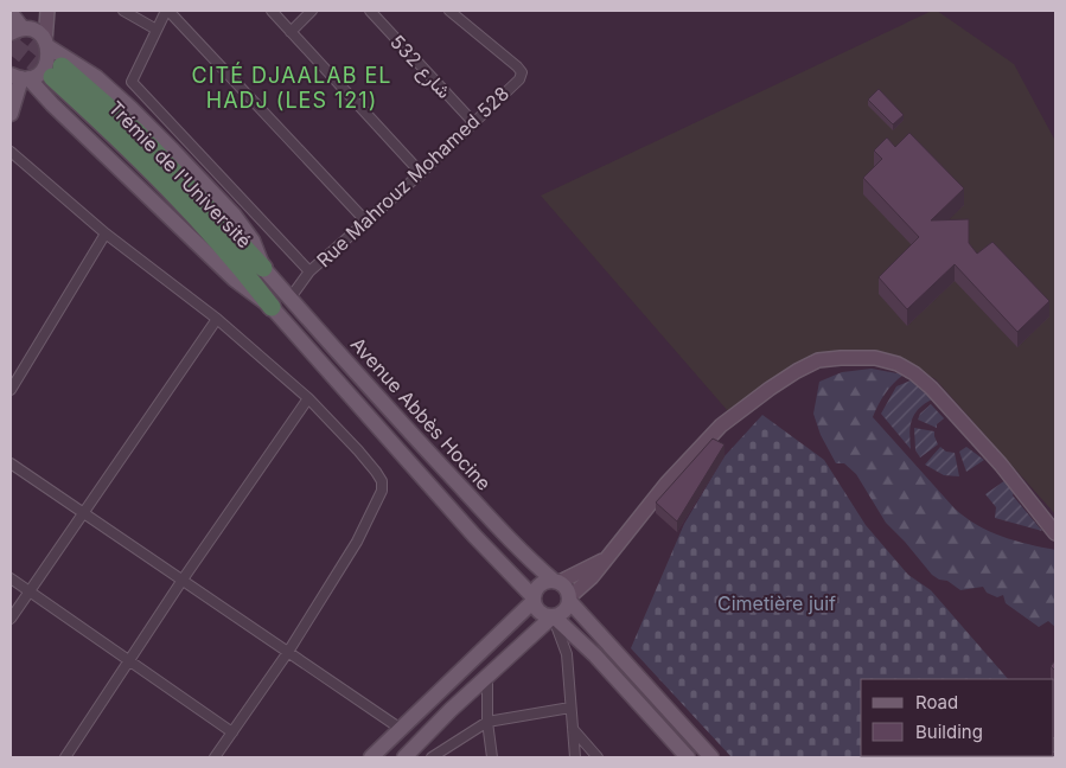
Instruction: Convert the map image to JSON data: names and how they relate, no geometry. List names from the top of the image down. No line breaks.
{"streets":{"highway":["Trémie de l'Université"],"main road":["Avenue Abbès Hocine"],"street":["532 شارع","Rue Mahrouz Mohamed 528"]},"crossings":[["532 شارع","Rue Mahrouz Mohamed 528"],["Trémie de l'Université","Avenue Abbès Hocine"],["Rue Mahrouz Mohamed 528","Avenue Abbès Hocine"]],"districts":["CITÉ DJAALAB EL HADJ (LES 121)"],"parks":["Cimetière juif"],"legend":["Road","Building"]}
